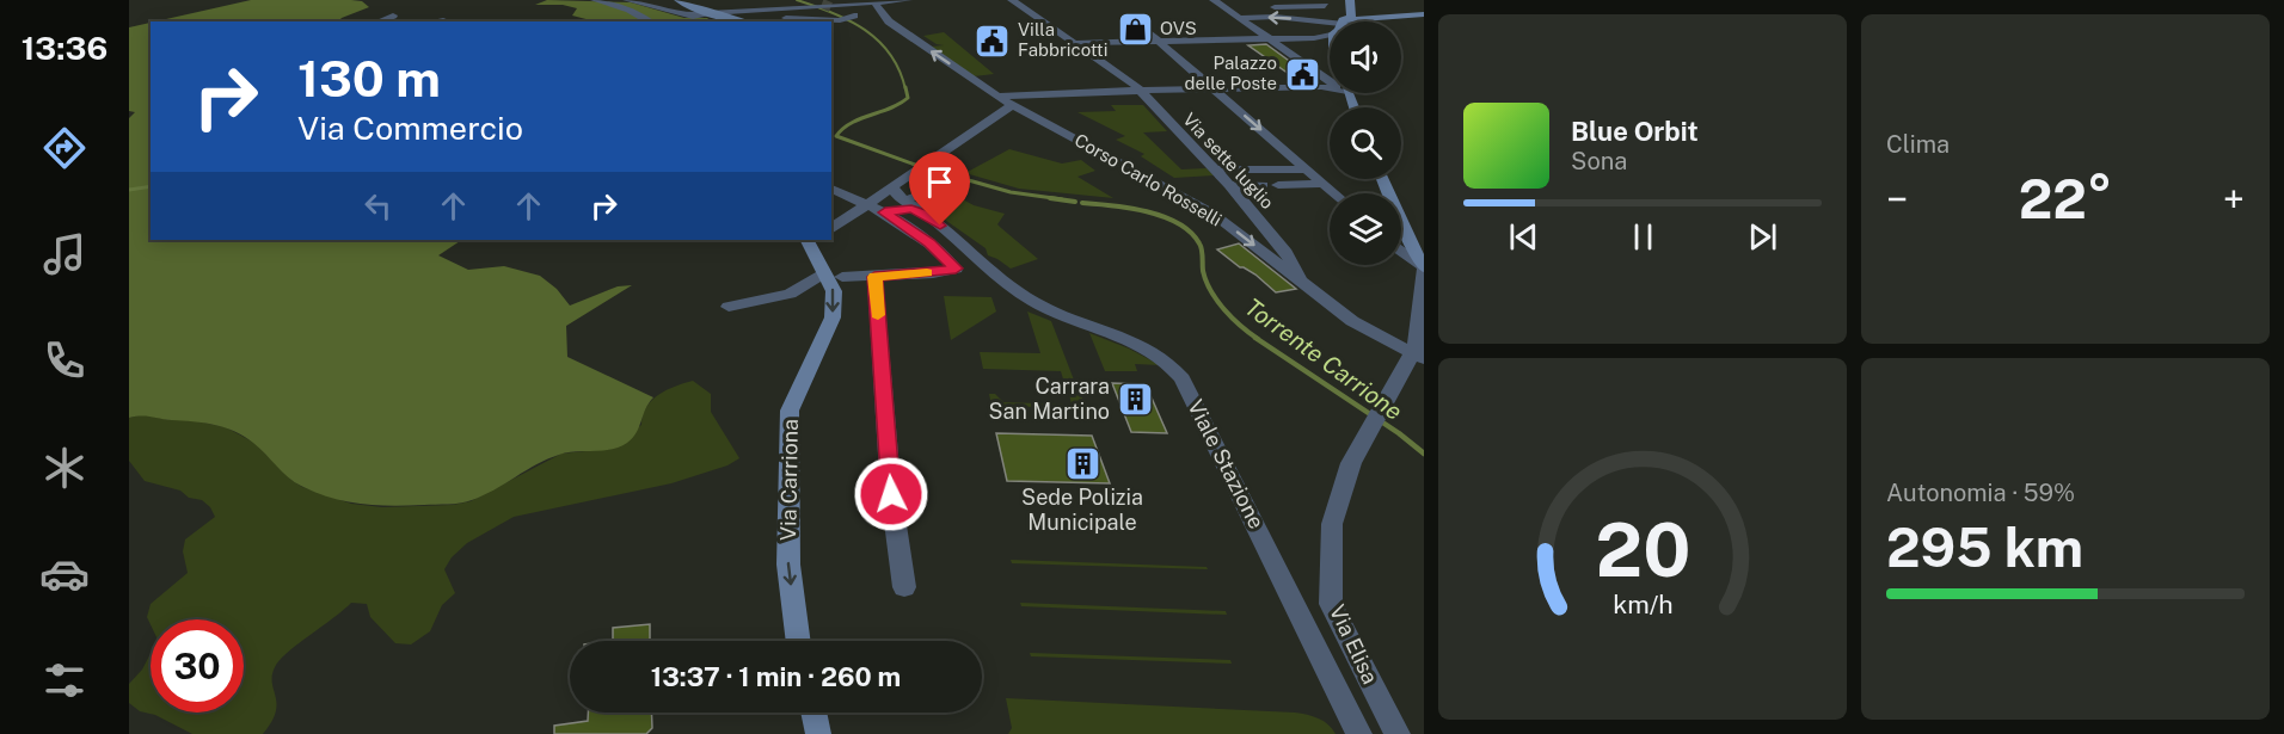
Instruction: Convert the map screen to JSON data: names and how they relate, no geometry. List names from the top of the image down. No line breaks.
{"streets":{"main road":["Via Carriona"],"street":["Via sette luglio","Corso Carlo Rosselli","Viale Stazione","Via Elisa"]},"crossings":[["Via sette luglio","Corso Carlo Rosselli"],["Corso Carlo Rosselli","Via Elisa"]],"one_way":["Via Carriona"],"water":["Torrente Carrione"],"places":{"shop":["OVS"],"public building":["Villa Fabbricotti","Palazzo delle Poste"],"building":["Carrara San Martino","Sede Polizia Municipale"]},"page":{"tabs":"13:36","tile":["Clima",["Autonomia · 59%","295 km"]],"turn":["130 m","Via Commercio"],"song":["Blue Orbit","Sona"],"heat":["−","22°","+"],"limit":"30","trip":"13:37 · 1 min · 260 m","gauge":["20","km/h"]}}
